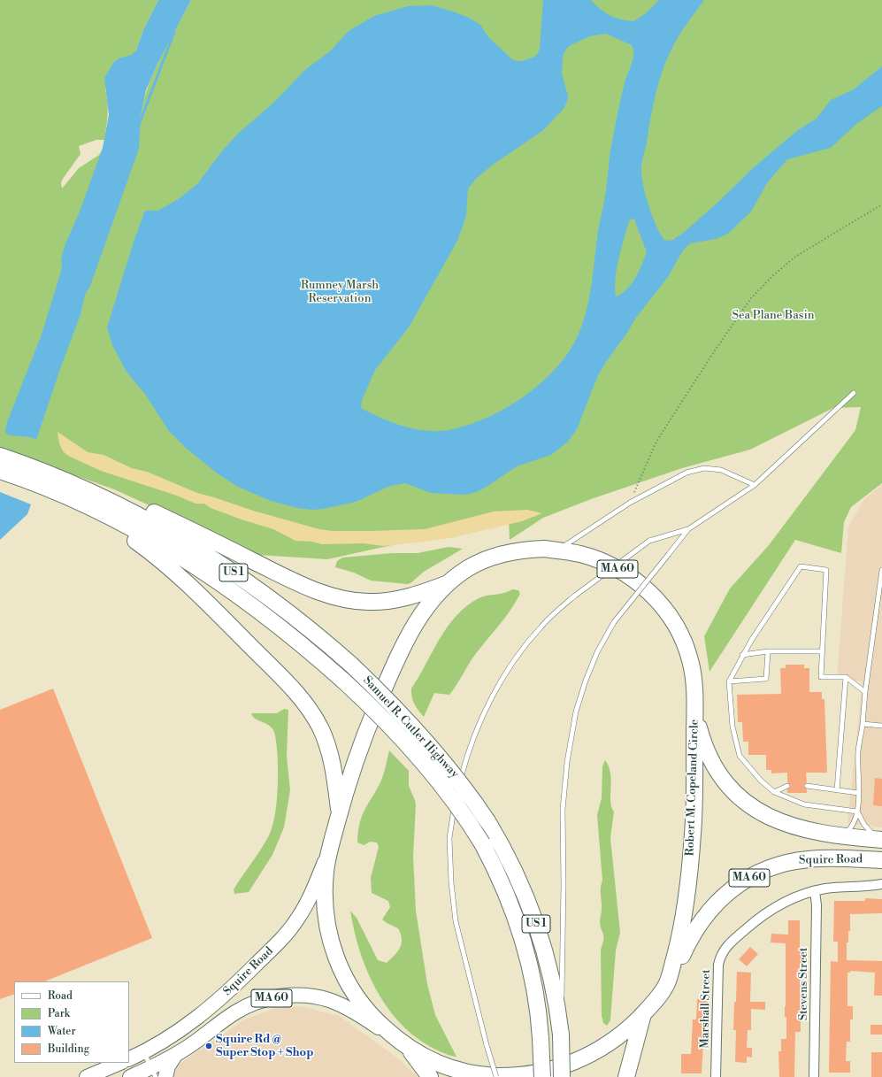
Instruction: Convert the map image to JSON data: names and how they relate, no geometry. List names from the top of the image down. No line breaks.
{"streets":{"highway":["MA 60","US 1","Samuel R. Cutler Highway","Robert M. Copeland Circle","Squire Road"],"street":["Stevens Street","Marshall Street"]},"crossings":[["Robert M. Copeland Circle","Squire Road"],["Stevens Street","Marshall Street"]],"parks":["Rumney Marsh Reservation","Sea Plane Basin"],"places":["Squire Rd @ Super Stop + Shop"],"legend":["Road","Park","Water","Building"]}
